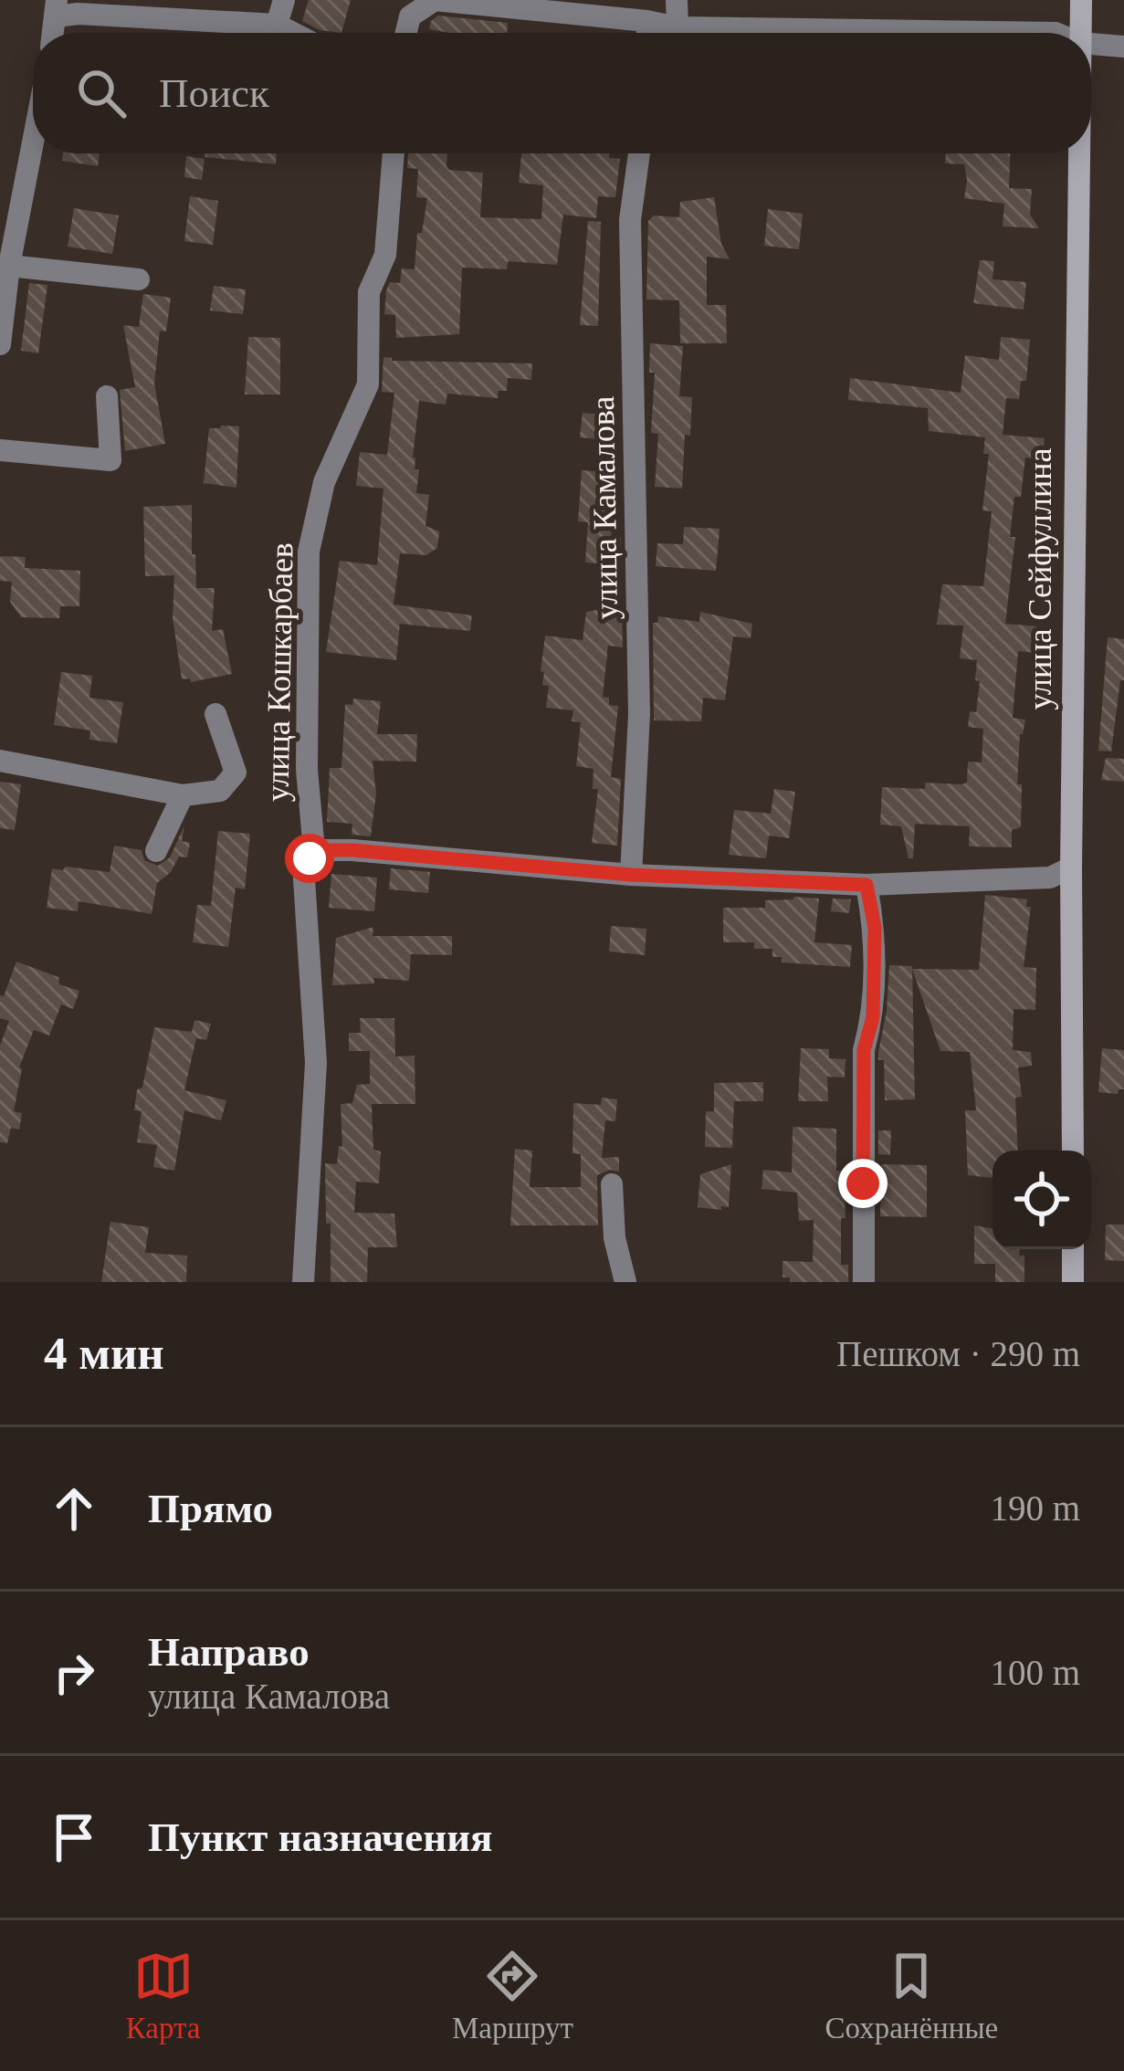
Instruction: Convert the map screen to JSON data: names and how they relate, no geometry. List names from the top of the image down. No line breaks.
{"streets":{"street":["улица Камалова","улица Сейфуллина","улица Кошкарбаев"]},"page":{"search":"Поиск","heading":["4 мин","Пешком · 290 m"],"list":[["Прямо","190 m"],["Направо","улица Камалова","100 m"],"Пункт назначения"],"nav":["Карта","Маршрут","Сохранённые"]}}
